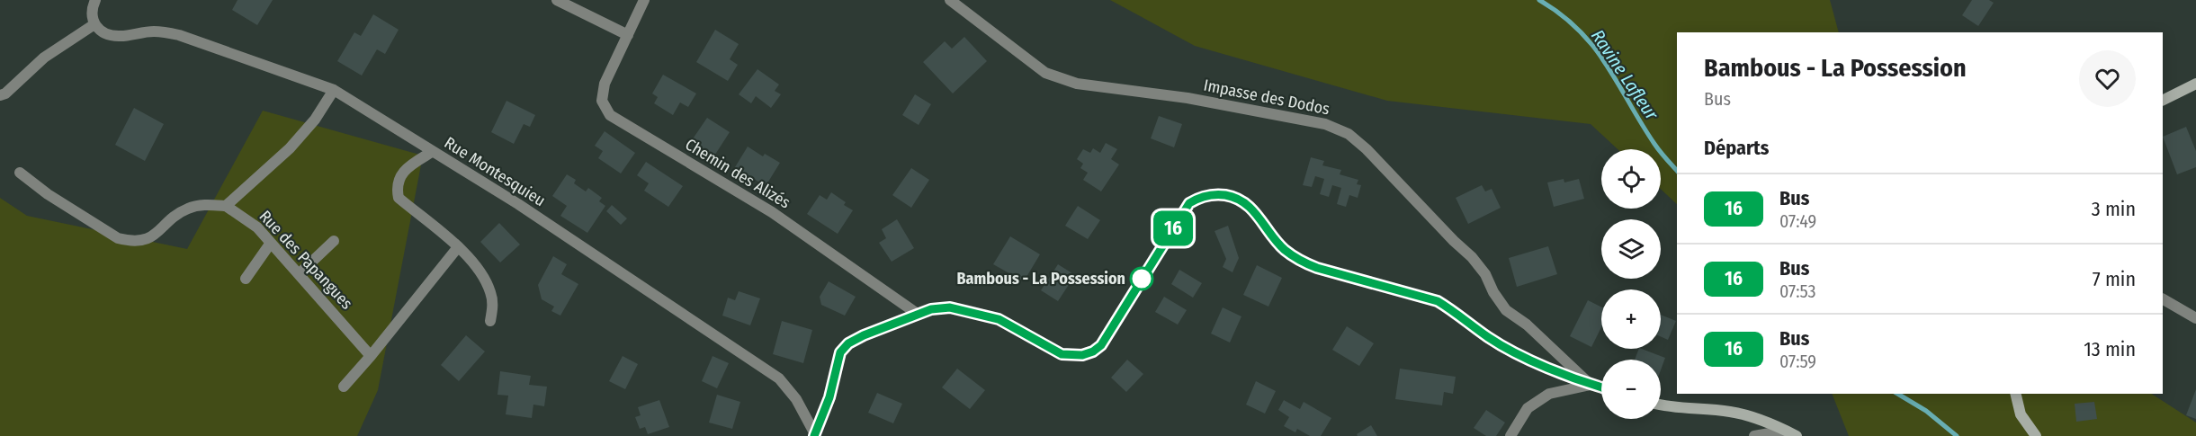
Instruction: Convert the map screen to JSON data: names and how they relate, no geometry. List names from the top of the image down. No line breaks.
{"streets":{"street":["Impasse des Dodos","Rue Montesquieu","Chemin des Alizés","Rue des Papangues"]},"water":["Ravine Lafleur"],"places":["Bambous - La Possession"],"lines":["bus line 16"],"page":{"on_map":"16","heading":[["Bambous - La Possession","Bus"],"Départs"],"map_buttons":["+","−"],"list":[{"mark":"16","name":"Bus","note":"07:49","value":"3 min"},{"mark":"16","name":"Bus","note":"07:53","value":"7 min"},{"mark":"16","name":"Bus","note":"07:59","value":"13 min"}]}}
